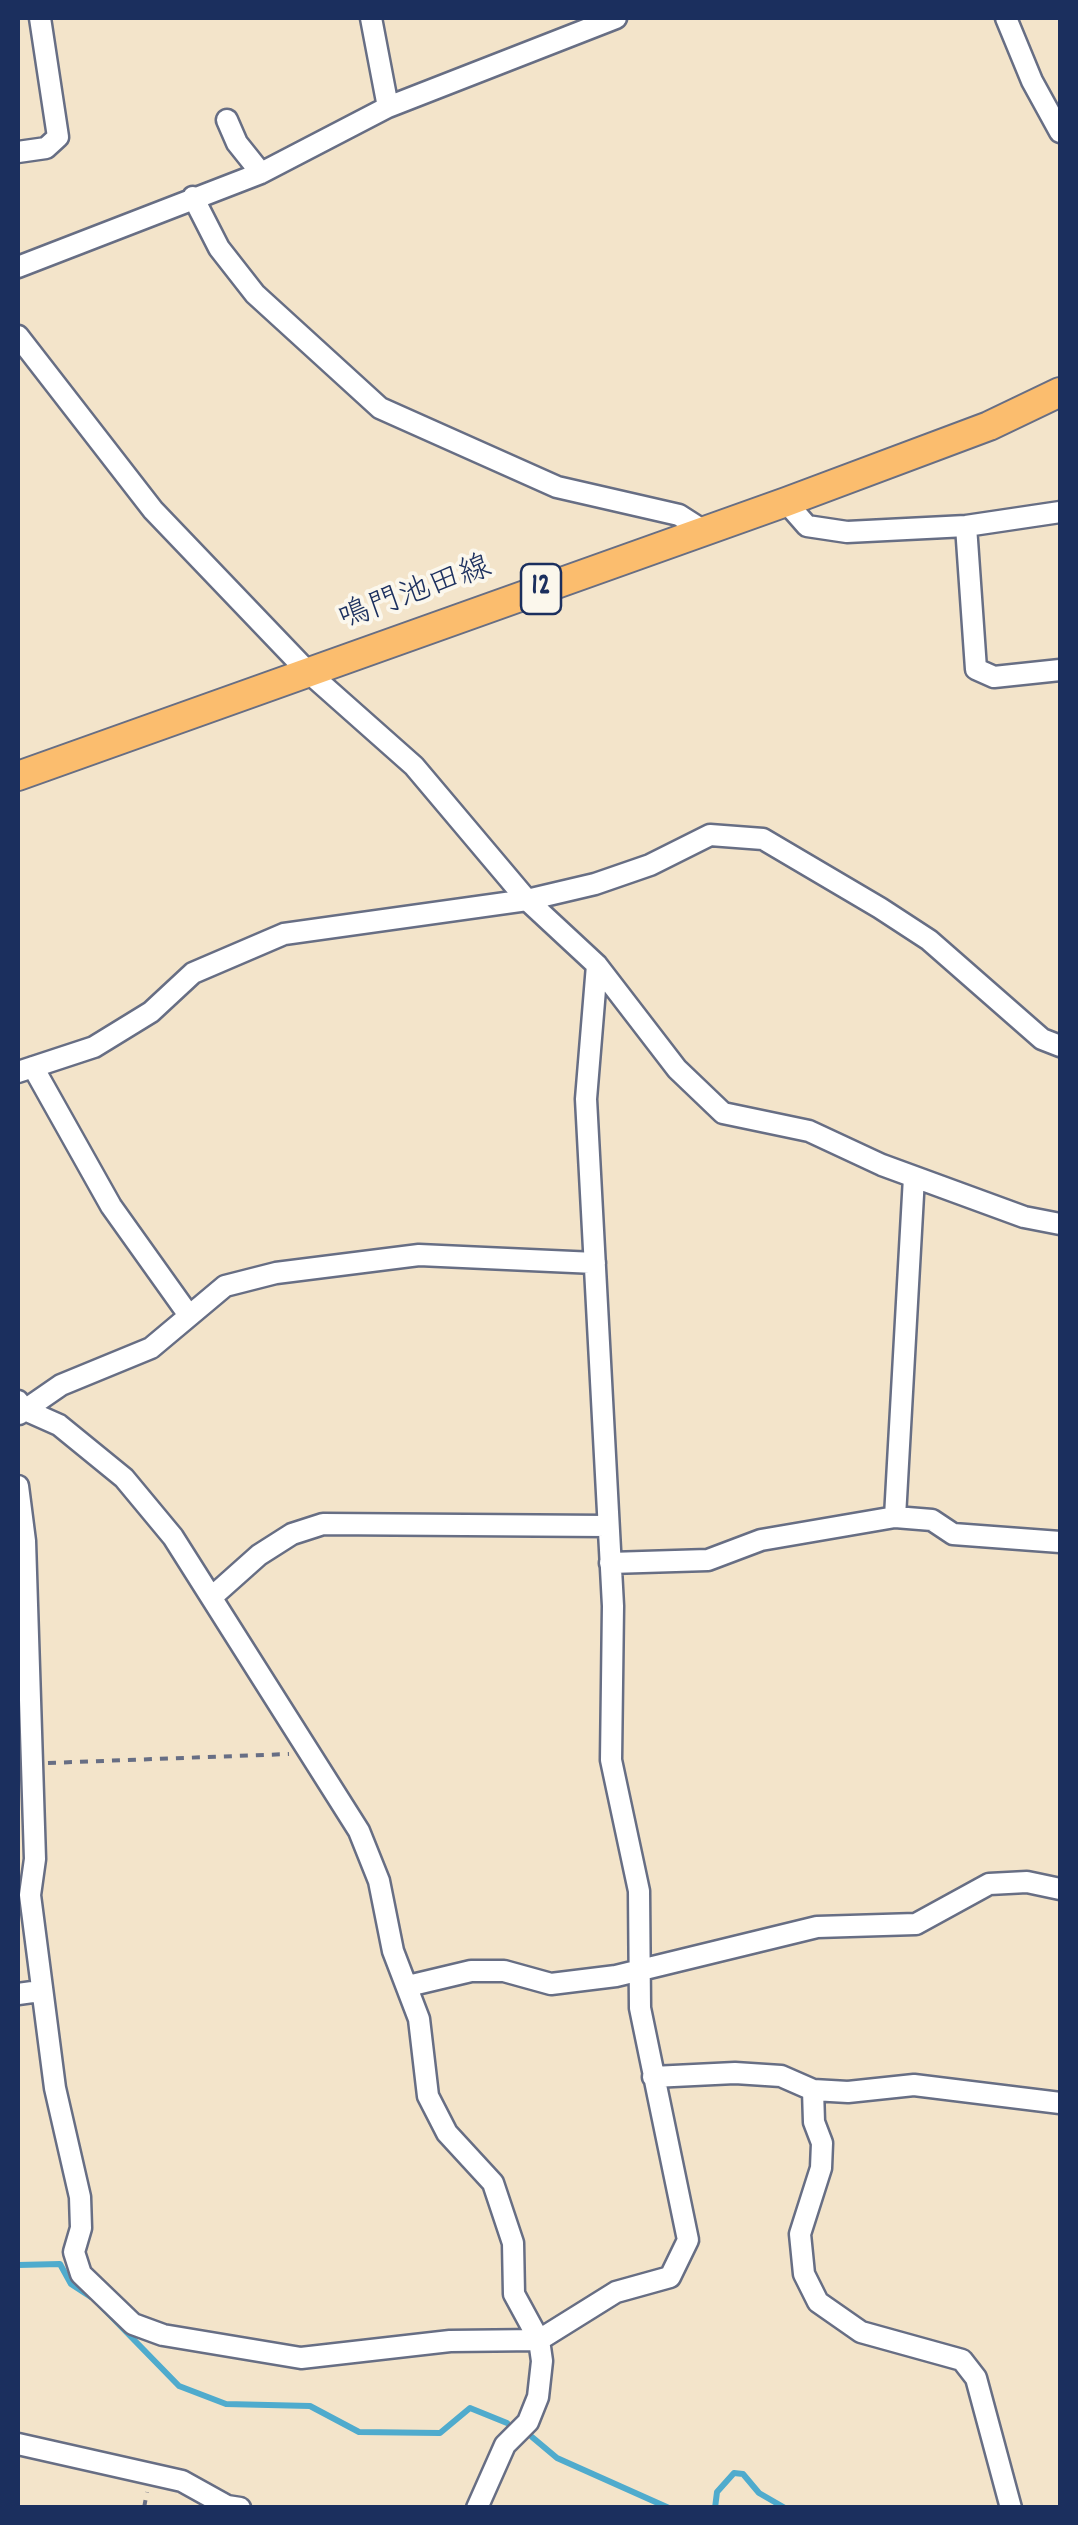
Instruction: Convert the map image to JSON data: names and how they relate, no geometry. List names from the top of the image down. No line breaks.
{"streets":{"main road":["12","鳴門池田線"]}}
